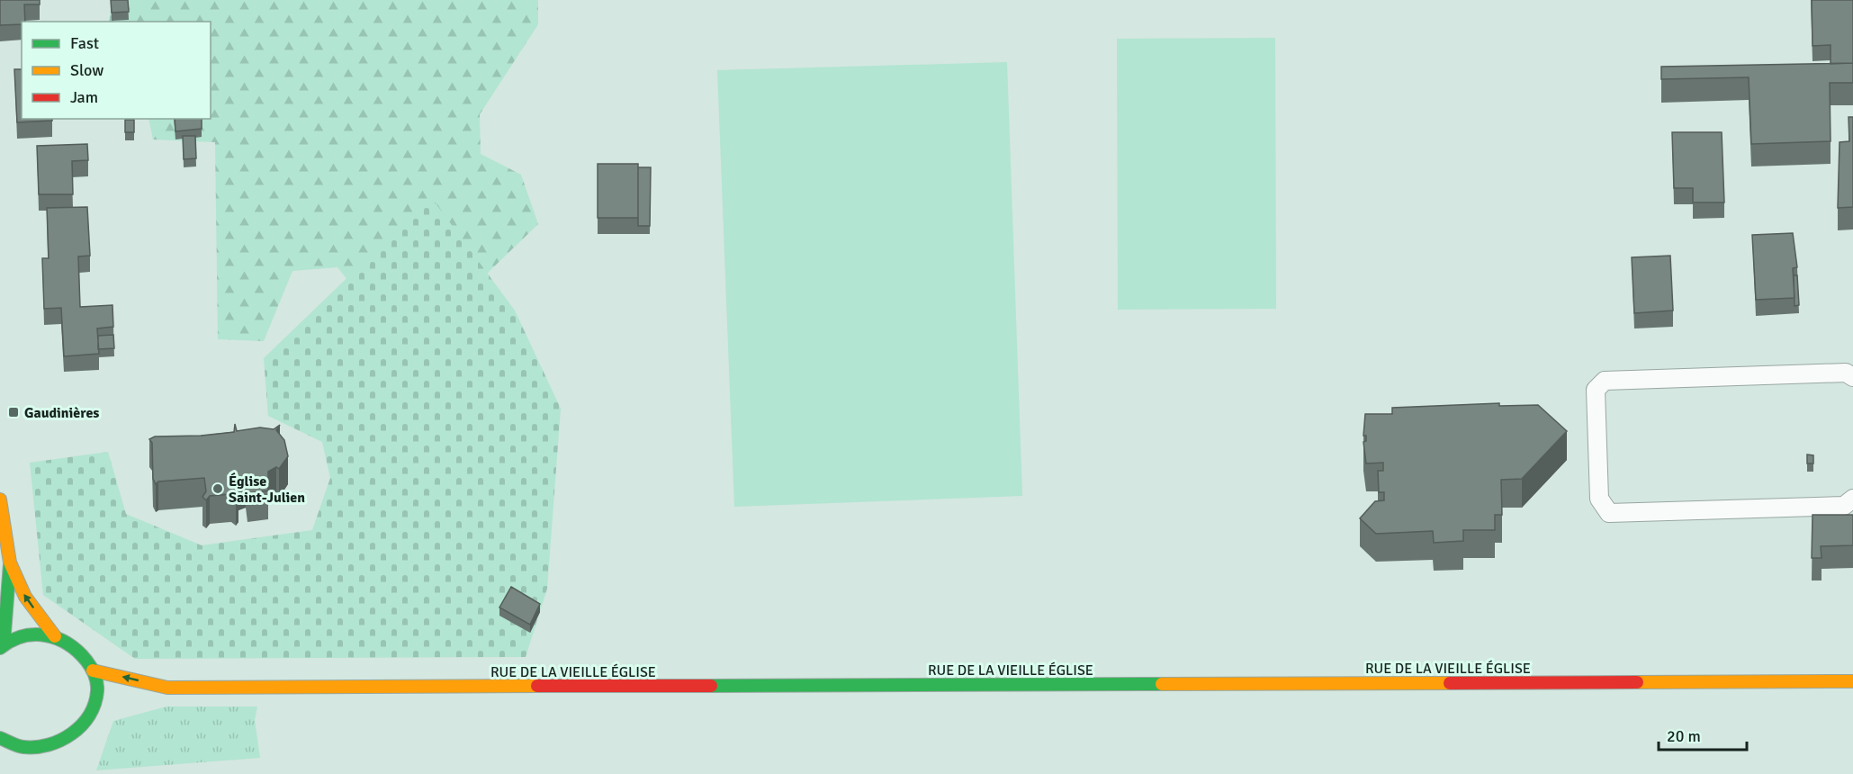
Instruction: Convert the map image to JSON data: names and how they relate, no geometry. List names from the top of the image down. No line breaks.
{"streets":{"main road":["RUE DE LA VIEILLE ÉGLISE"]},"places":{"transit":["Gaudinières"],"other":["Église Saint-Julien"]},"legend":["Fast","Slow","Jam"],"scale_bar":"20 m"}
